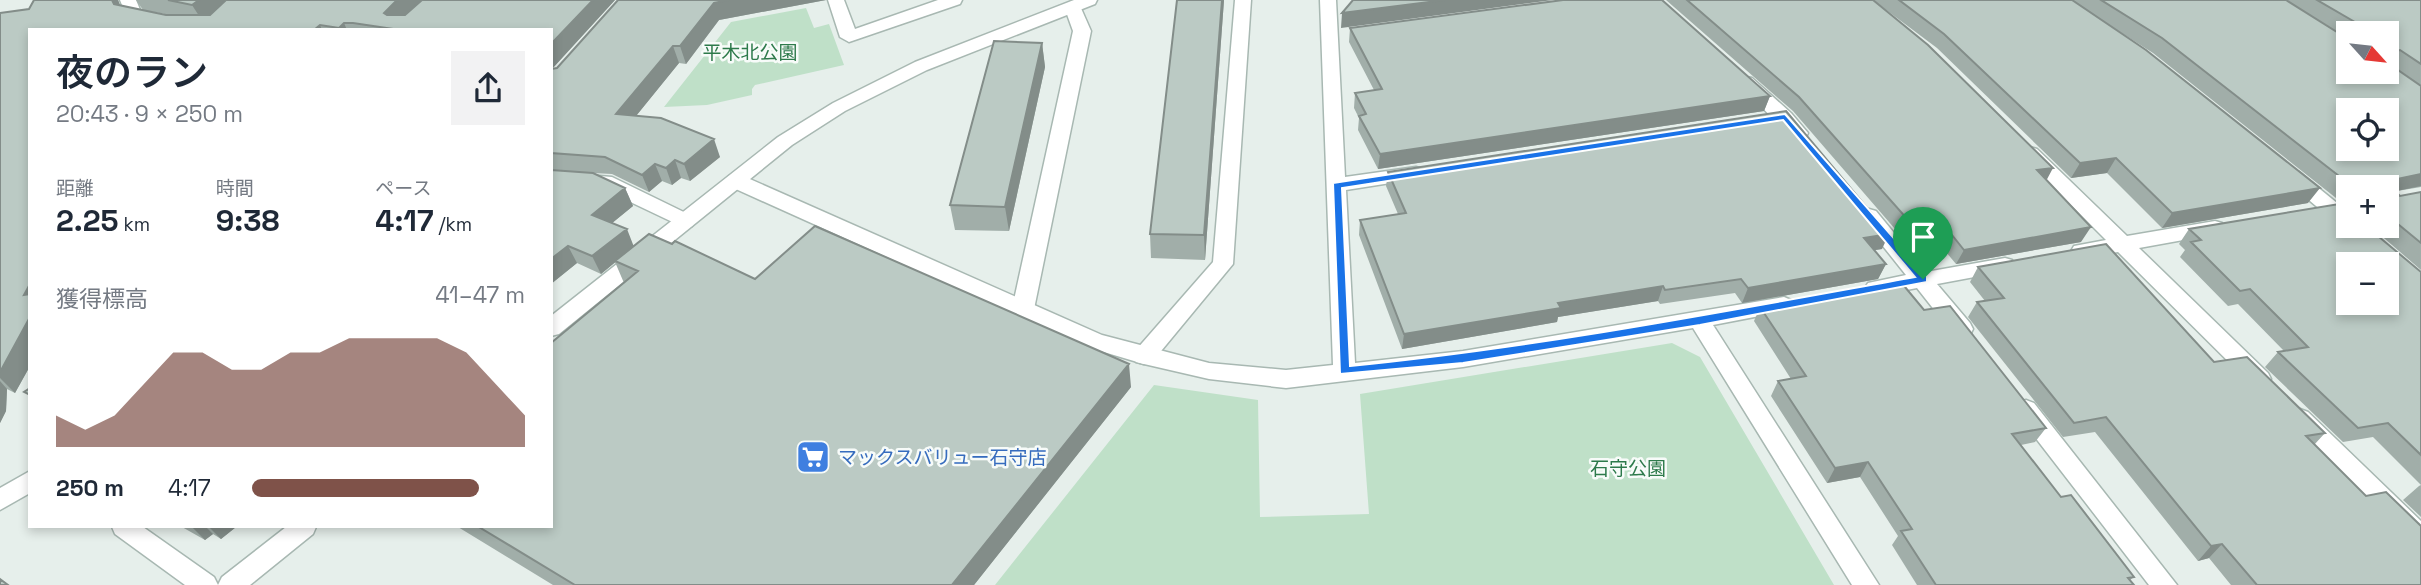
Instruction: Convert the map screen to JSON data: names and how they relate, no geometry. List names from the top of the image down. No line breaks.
{"parks":["平木北公園","石守公園"],"places":{"supermarket":["マックスバリュー石守店"]},"north":"bottom right","page":{"map_buttons":["+","−"],"heading":["夜のラン","20:43 · 9 × 250 m"],"stats":[["距離","2.25 km"],["時間","9:38"],["ペース","4:17 /km"]],"chart":["獲得標高","41–47 m"],"list":[{"name":"250 m","note":"4:17"}]}}
